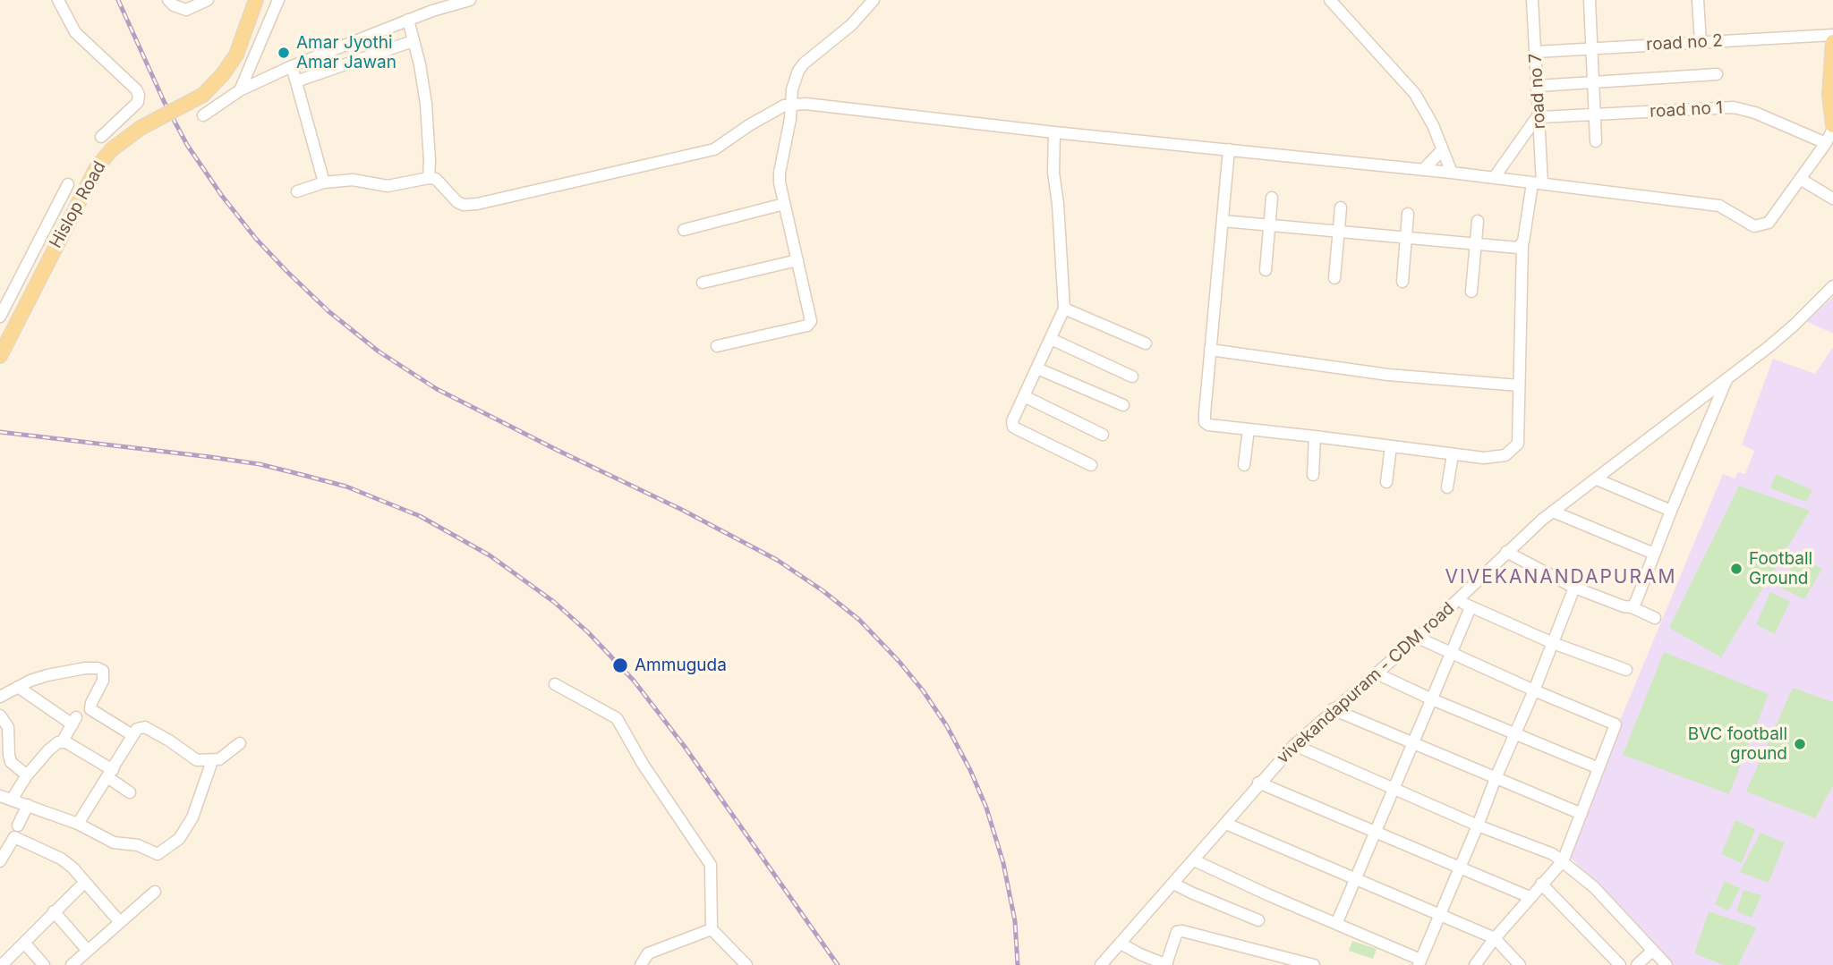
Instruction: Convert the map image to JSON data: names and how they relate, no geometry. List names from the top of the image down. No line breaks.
{"streets":{"main road":["Hislop Road"],"street":["road no 2","road no 7","road no 1","vivekandapuram - CDM road"]},"crossings":[["road no 2","road no 7"],["road no 7","road no 1"]],"districts":["VIVEKANANDAPURAM"],"places":["Amar Jyothi Amar Jawan","Football Ground","Ammuguda","BVC football ground"]}
